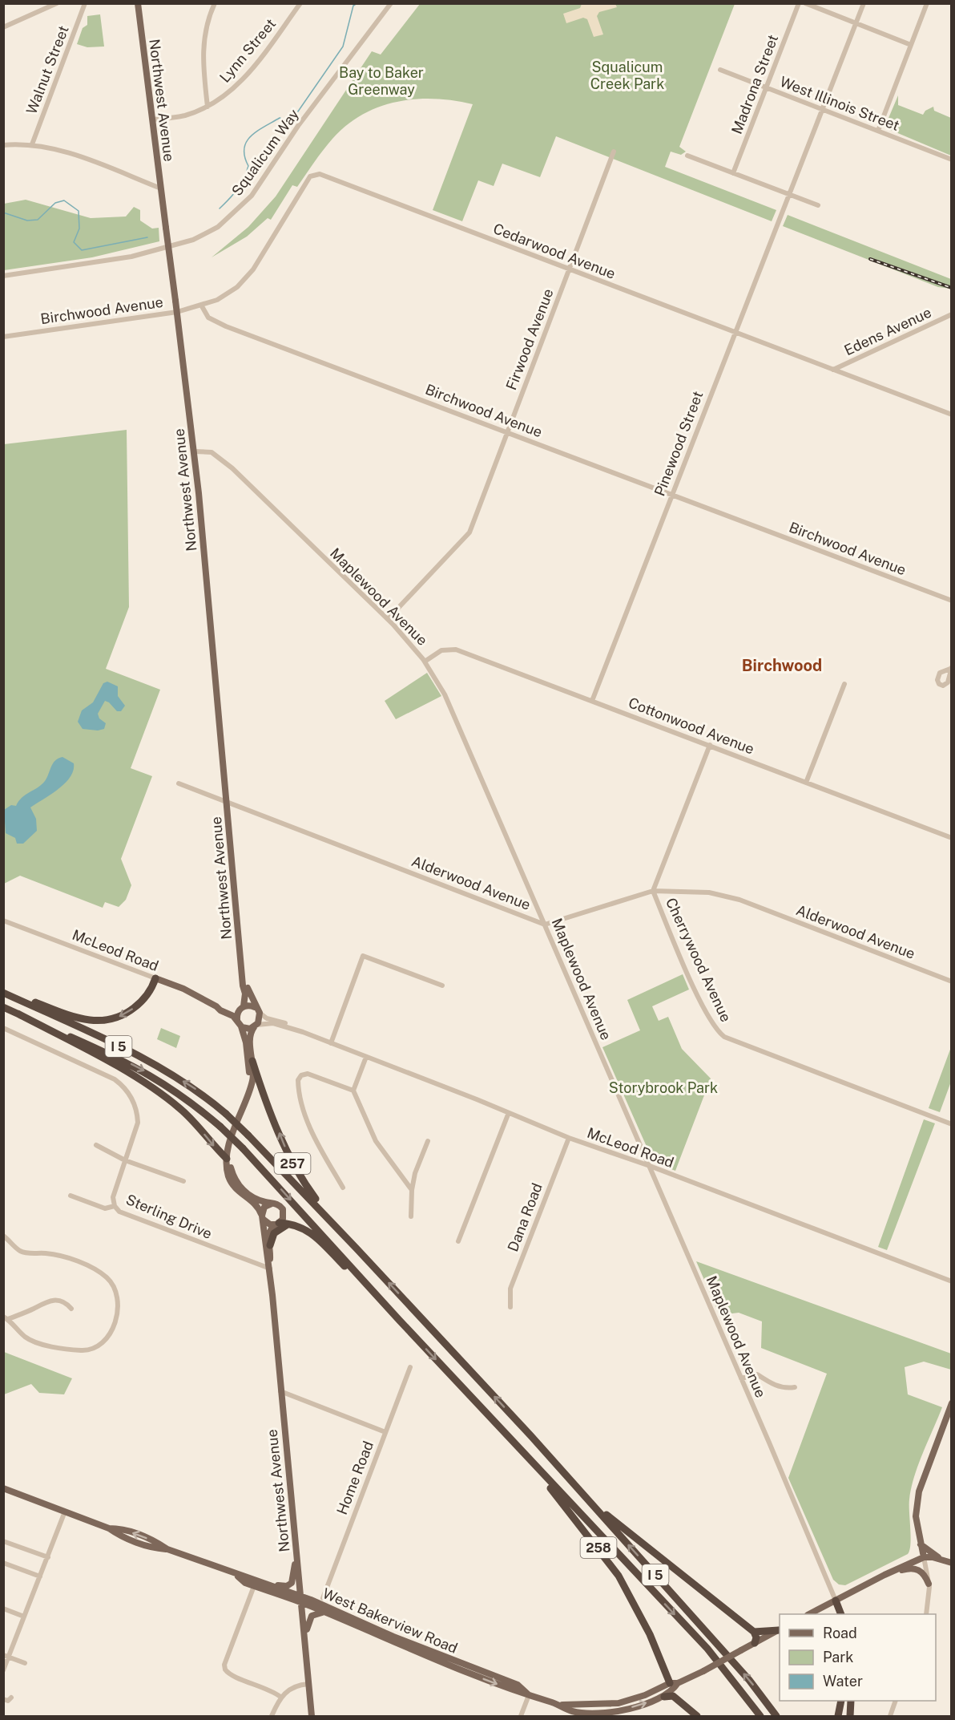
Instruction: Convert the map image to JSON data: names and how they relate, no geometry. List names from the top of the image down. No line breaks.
{"streets":{"highway":["I 5","257","258"],"main road":["Northwest Avenue","McLeod Road","West Bakerview Road"],"street":["Lynn Street","Walnut Street","Madrona Street","West Illinois Street","Squalicum Way","Cedarwood Avenue","Birchwood Avenue","Edens Avenue","Firwood Avenue","Pinewood Street","Maplewood Avenue","Cottonwood Avenue","Alderwood Avenue","Cherrywood Avenue","Sterling Drive","Dana Road","Home Road"]},"crossings":[["Lynn Street","Northwest Avenue"],["Madrona Street","West Illinois Street"],["Northwest Avenue","Birchwood Avenue"],["Northwest Avenue","Maplewood Avenue"],["Northwest Avenue","Alderwood Avenue"],["Northwest Avenue","McLeod Road"],["Northwest Avenue","Sterling Drive"],["Northwest Avenue","West Bakerview Road"],["West Illinois Street","Pinewood Street"],["Cedarwood Avenue","Birchwood Avenue"],["Cedarwood Avenue","Edens Avenue"],["Cedarwood Avenue","Firwood Avenue"],["Cedarwood Avenue","Pinewood Street"],["Birchwood Avenue","Firwood Avenue"],["Birchwood Avenue","Pinewood Street"],["Firwood Avenue","Maplewood Avenue"],["Pinewood Street","Cottonwood Avenue"],["Maplewood Avenue","Cottonwood Avenue"],["Maplewood Avenue","Alderwood Avenue"],["Maplewood Avenue","McLeod Road"],["Cottonwood Avenue","Cherrywood Avenue"],["Alderwood Avenue","Cherrywood Avenue"],["McLeod Road","Dana Road"],["I 5","257"],["I 5","258"],["258","West Bakerview Road"]],"districts":["Birchwood"],"parks":["Squalicum Creek Park","Bay to Baker Greenway","Storybrook Park"],"legend":["Road","Park","Water"]}
